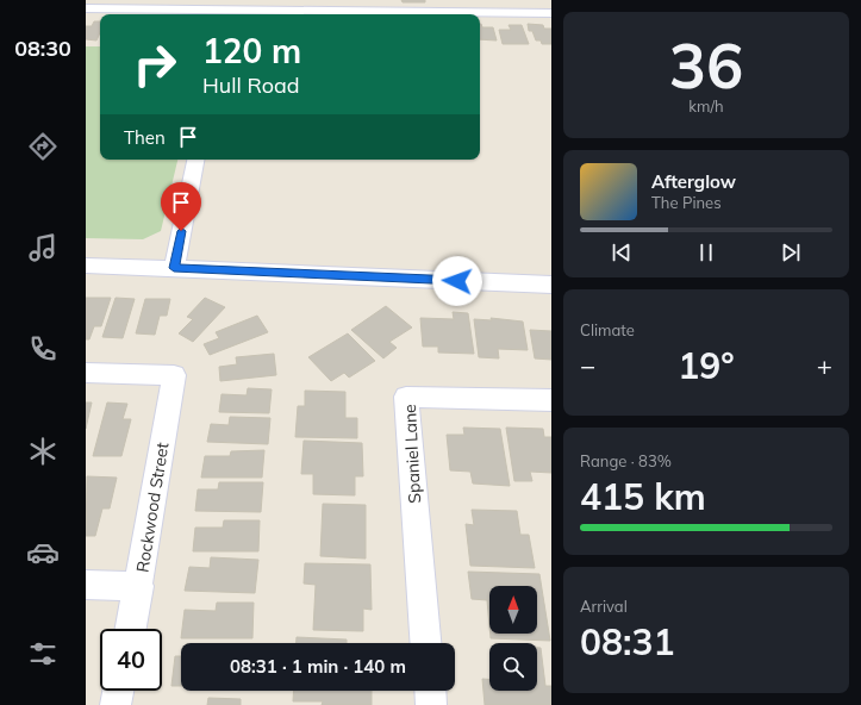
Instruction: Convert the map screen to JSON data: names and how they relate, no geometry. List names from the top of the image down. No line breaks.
{"streets":{"street":["Spaniel Lane","Rockwood Street"]},"north":"top","page":{"tabs":"08:30","tile":[["36","km/h"],"Climate",["Range · 83%","415 km"],["Arrival","08:31"]],"turn":["120 m","Hull Road"],"then":"Then","song":["Afterglow","The Pines"],"heat":["−","19°","+"],"limit":"40","trip":"08:31 · 1 min · 140 m"}}
